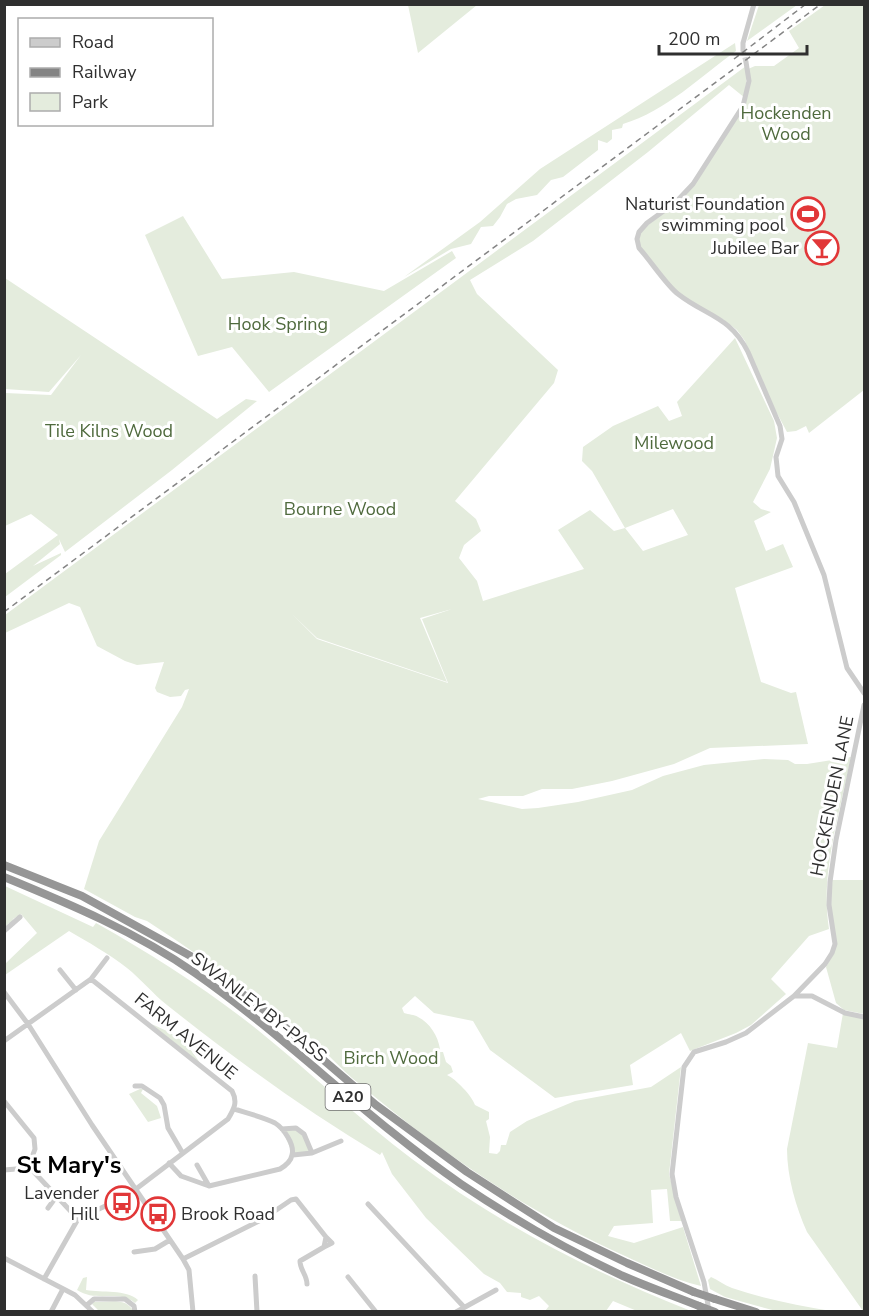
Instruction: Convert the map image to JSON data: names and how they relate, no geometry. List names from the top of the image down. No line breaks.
{"streets":{"highway":["SWANLEY BY-PASS","A20"],"street":["HOCKENDEN LANE","FARM AVENUE"]},"districts":["St Mary's"],"parks":["Hockenden Wood","Hook Spring","Tile Kilns Wood","Milewood","Bourne Wood","Birch Wood"],"places":{"sports":["Naturist Foundation swimming pool"],"bar":["Jubilee Bar"],"bus stop":["Lavender Hill","Brook Road"]},"legend":["Road","Railway","Park"],"scale_bar":"200 m"}
